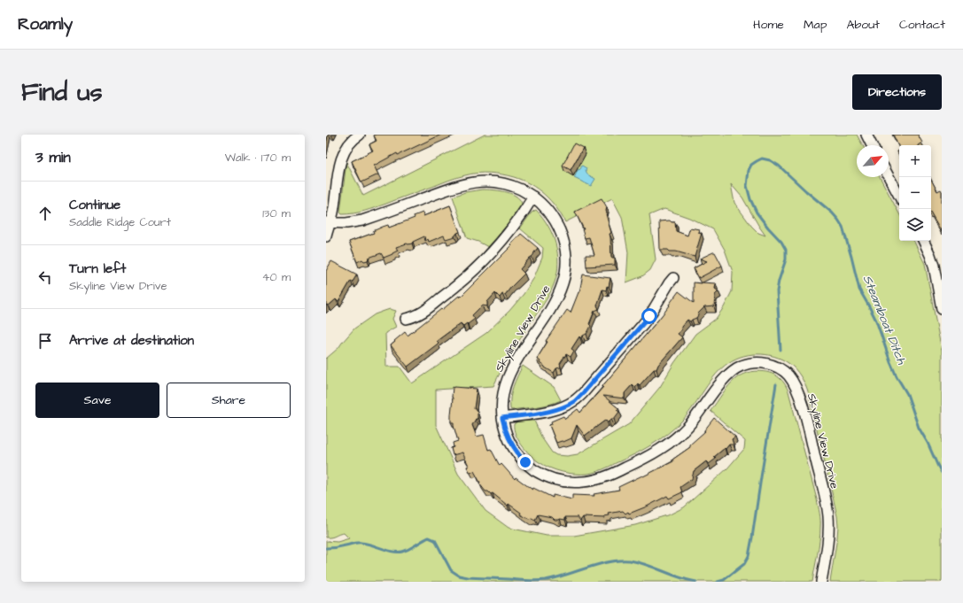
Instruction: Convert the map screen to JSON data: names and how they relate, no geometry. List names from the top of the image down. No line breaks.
{"streets":{"street":["Skyline View Drive"]},"water":["Steamboat Ditch"],"north":"top right","page":{"header":"Roamly","nav":["Home","Map","About","Contact"],"buttons":["Directions",["Save","Share"]],"title":"Find us","heading":["3 min","Walk · 170 m"],"map_buttons":["+","−"],"list":[["Continue","Saddle Ridge Court","130 m"],["Turn left","Skyline View Drive","40 m"],"Arrive at destination"]}}
